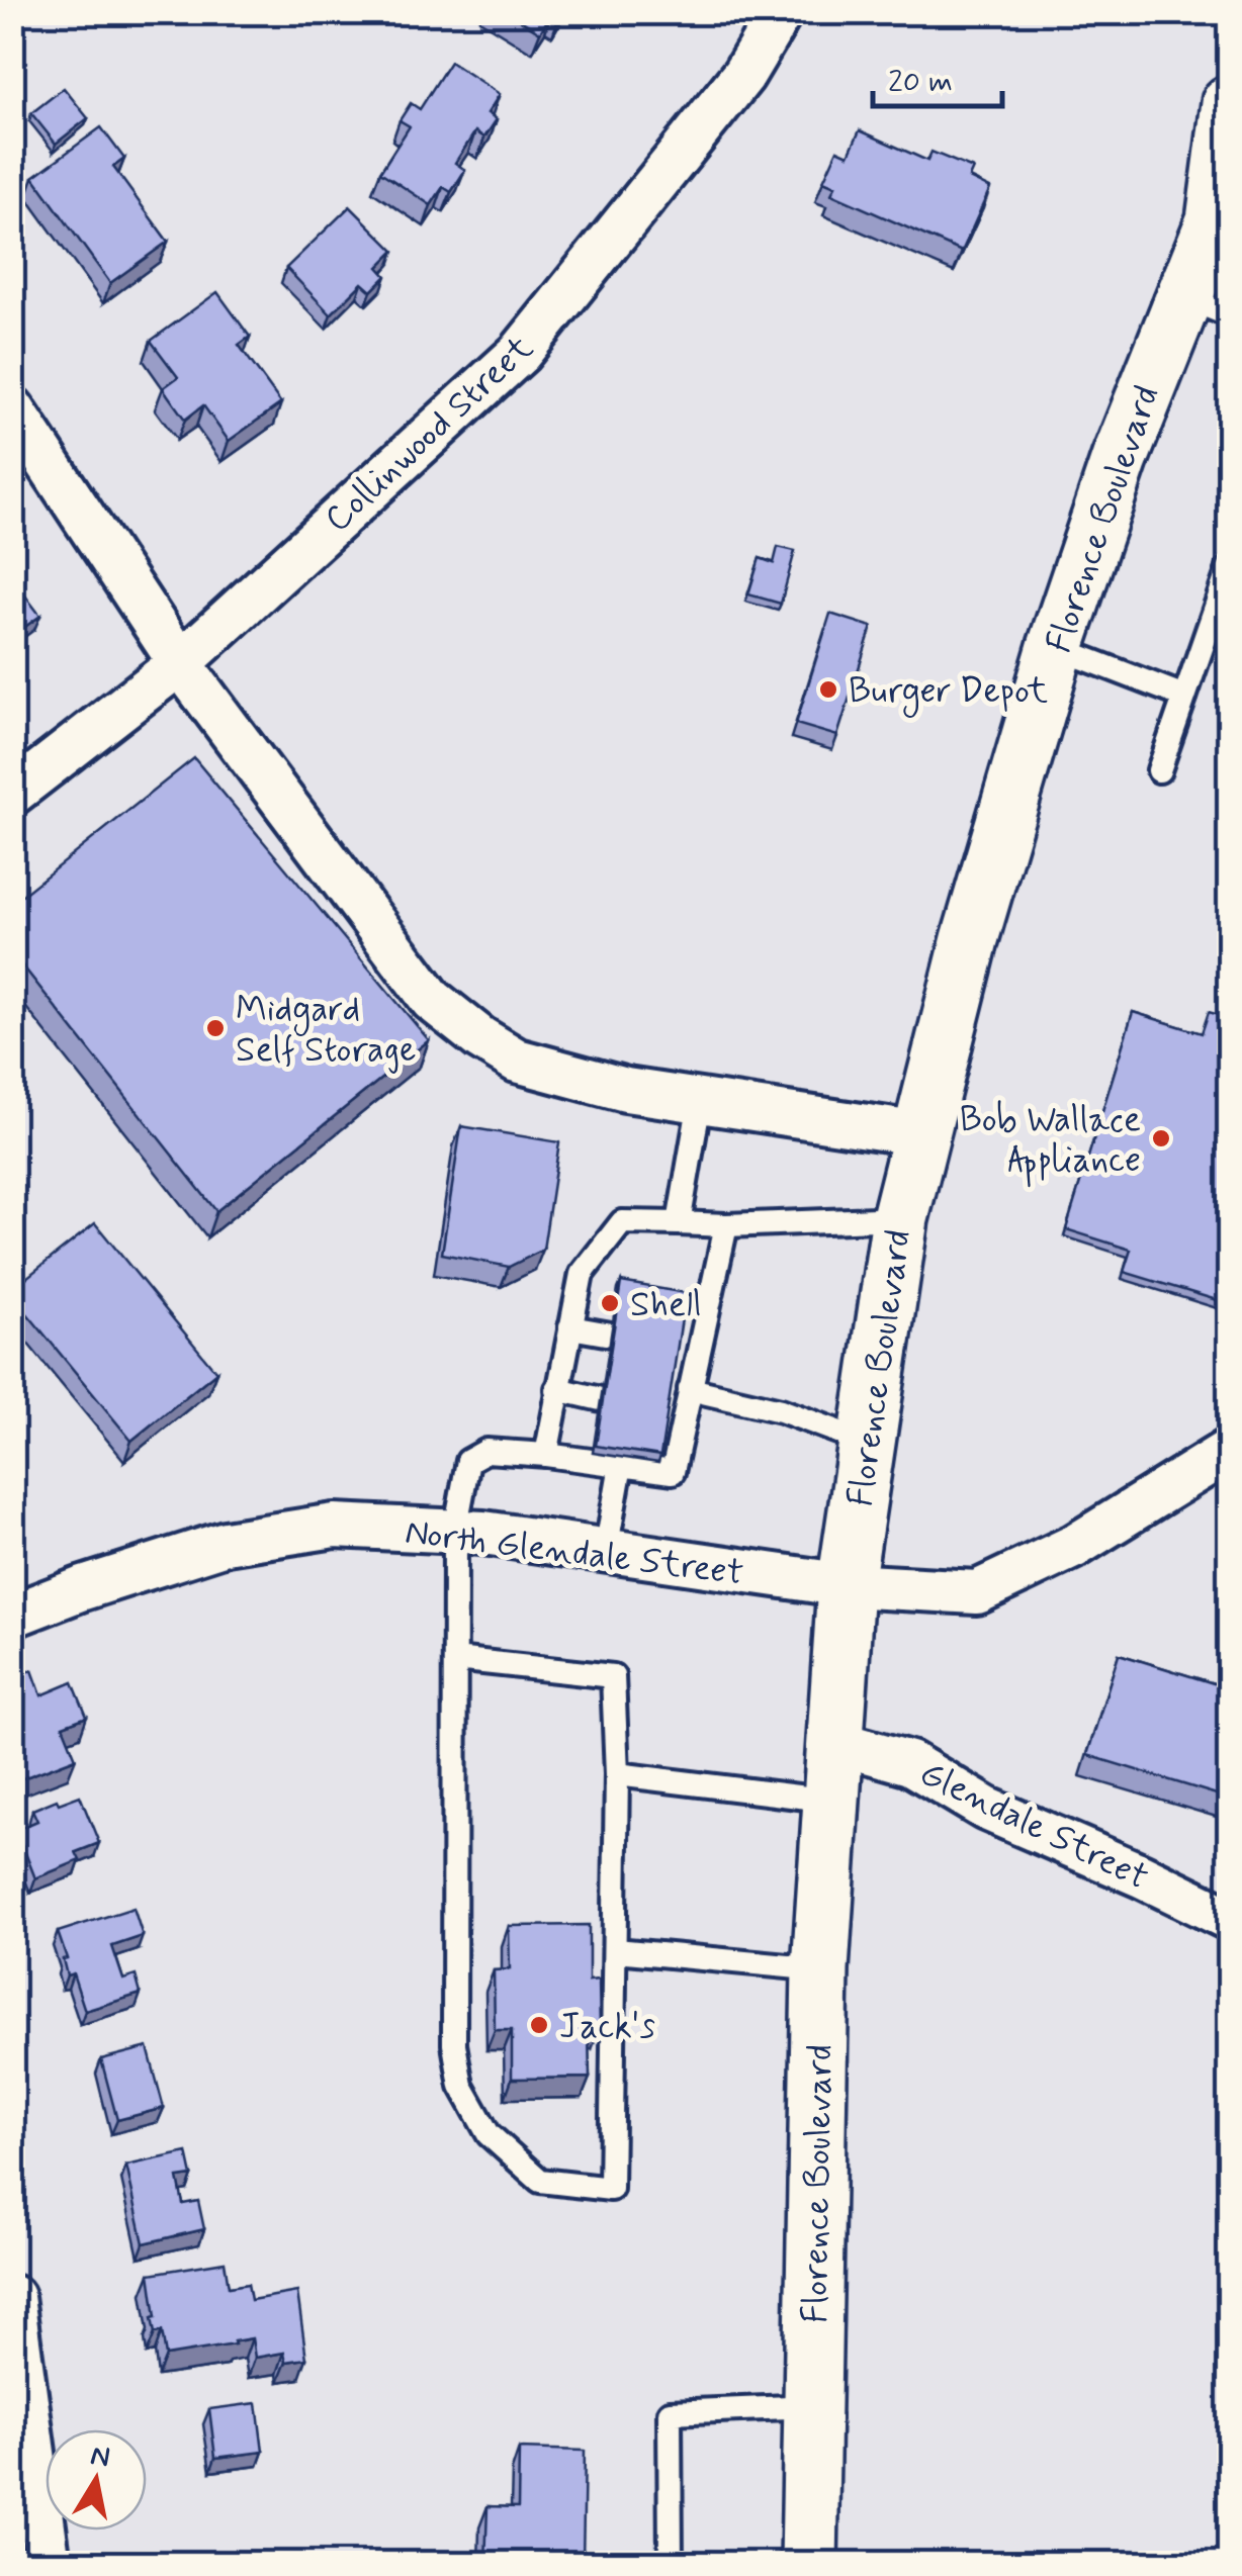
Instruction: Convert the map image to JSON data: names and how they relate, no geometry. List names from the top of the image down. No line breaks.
{"streets":{"highway":["Florence Boulevard"],"street":["Collinwood Street","North Glendale Street","Glendale Street"]},"crossings":[["Florence Boulevard","North Glendale Street"],["Florence Boulevard","Glendale Street"]],"places":["Burger Depot","Midgard Self Storage","Bob Wallace Appliance","Shell","Jack's"],"scale_bar":"20 m","north":"top"}
